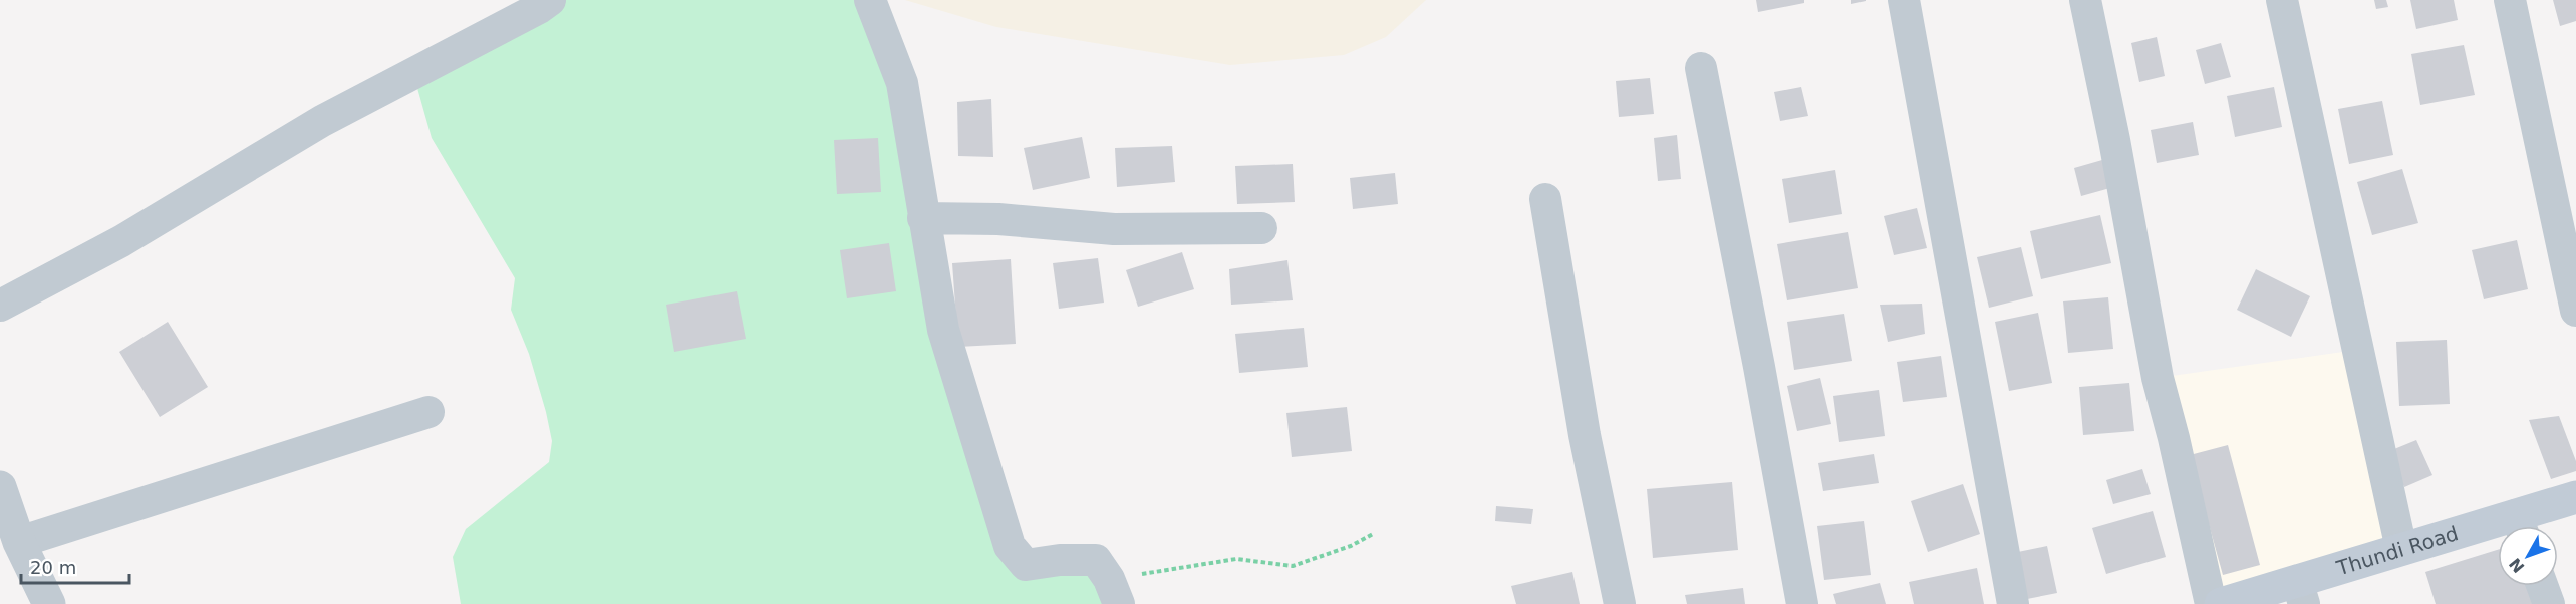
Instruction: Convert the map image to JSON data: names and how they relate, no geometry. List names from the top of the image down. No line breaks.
{"streets":{"main road":["Thundi Road"]},"scale_bar":"20 m","north":"bottom left"}
